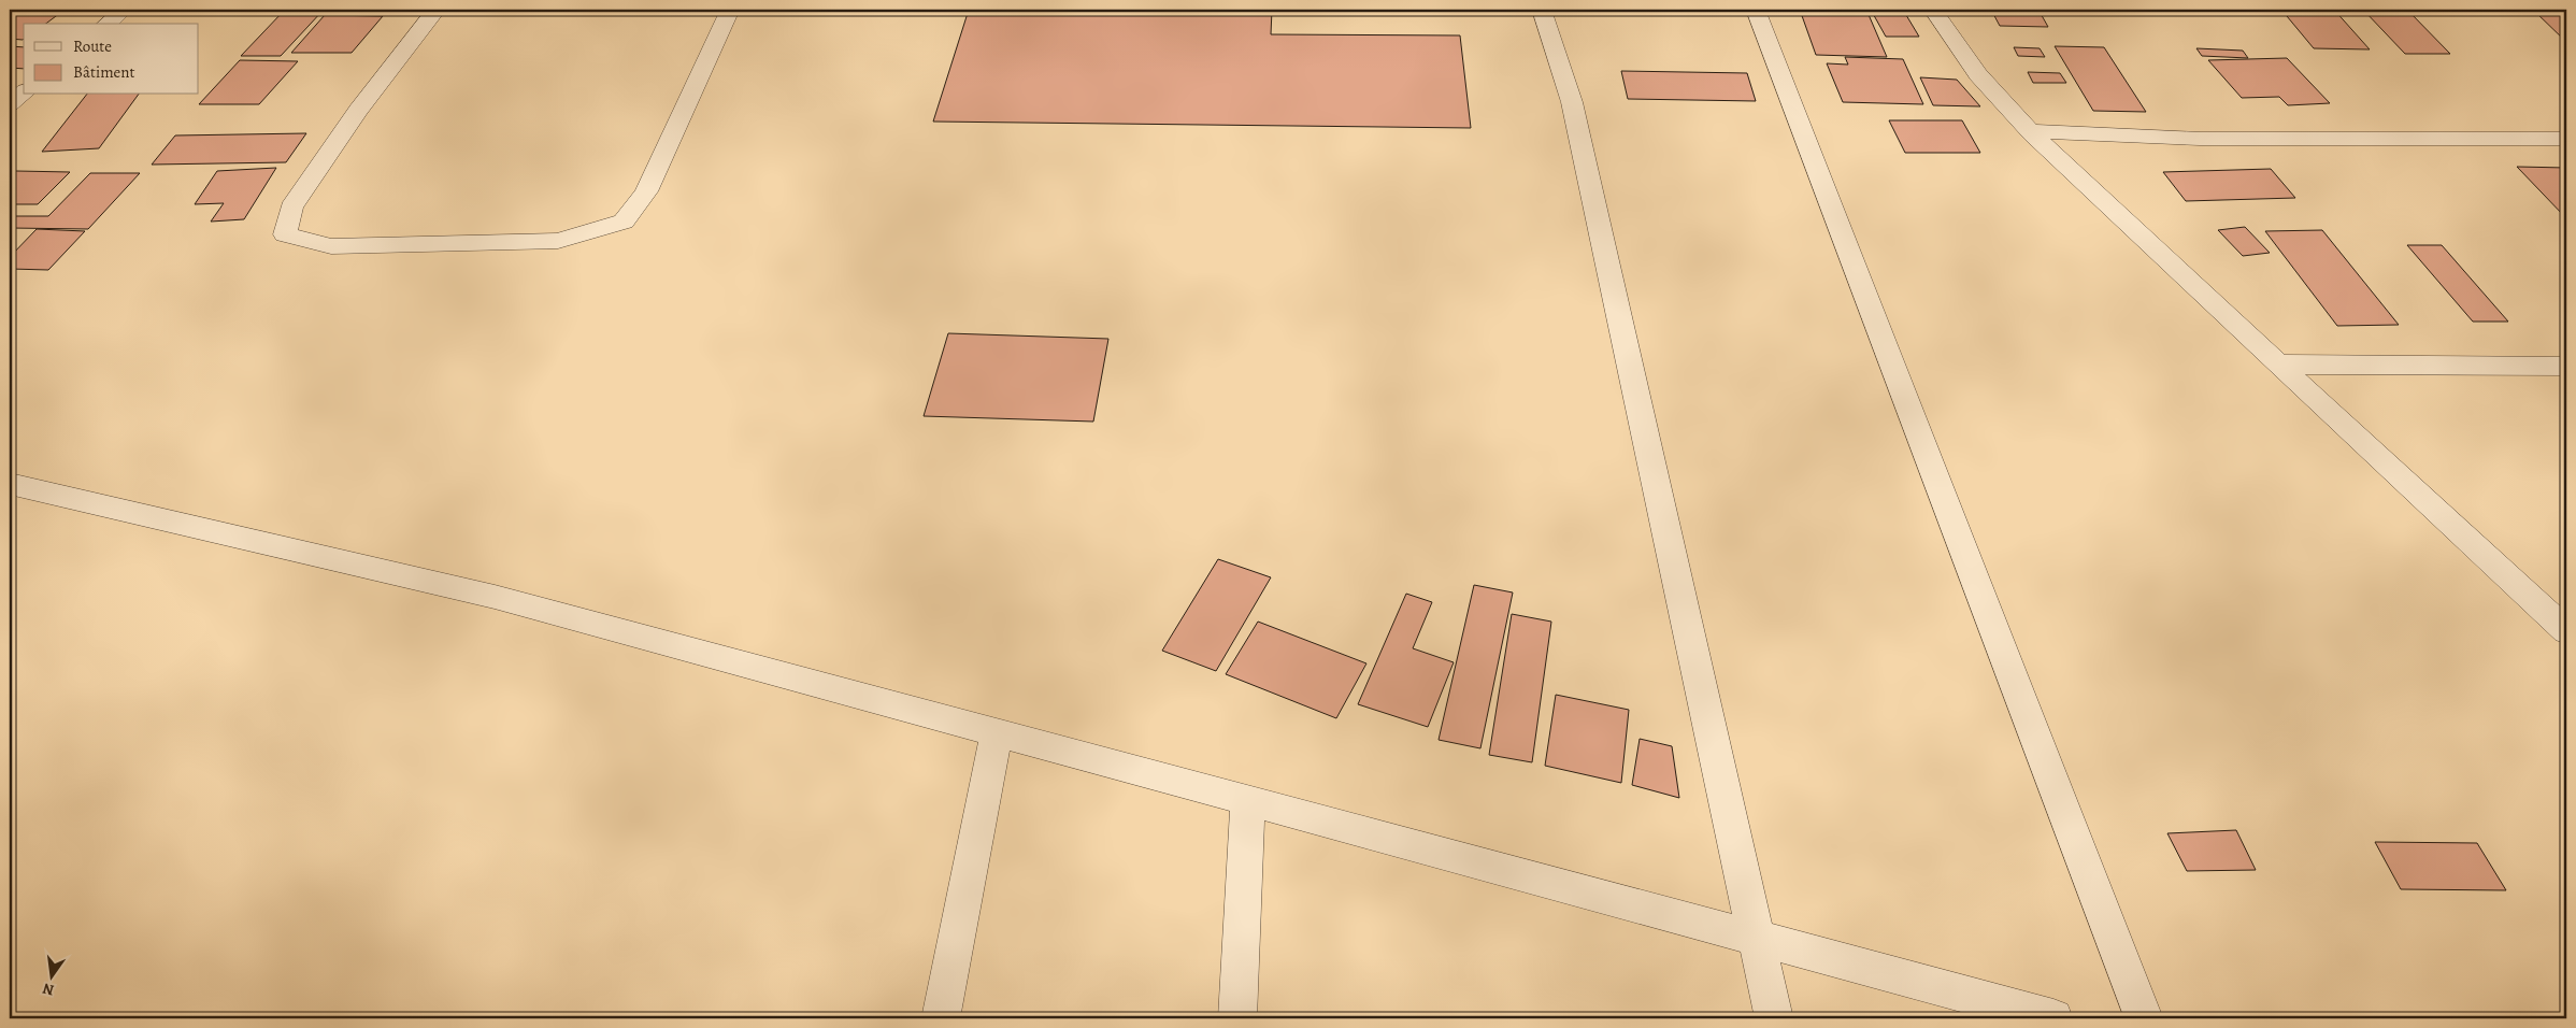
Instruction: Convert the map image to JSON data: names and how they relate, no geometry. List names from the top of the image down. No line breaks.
{"legend":["Route","Bâtiment"],"north":"bottom"}
